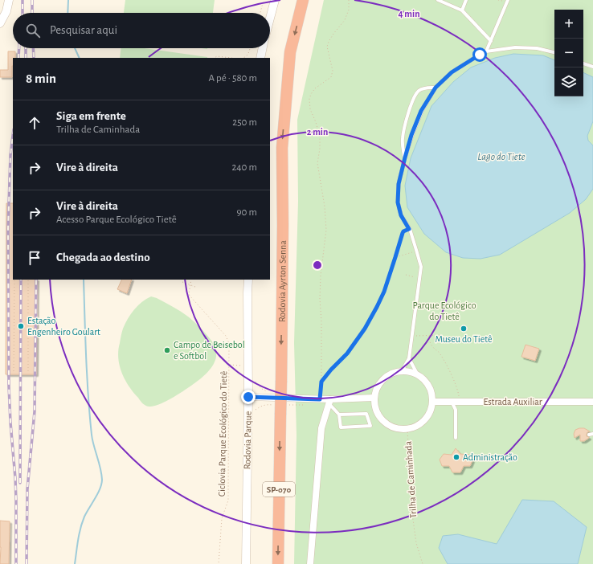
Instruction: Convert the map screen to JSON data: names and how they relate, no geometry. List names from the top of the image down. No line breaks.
{"streets":{"highway":["Rodovia Ayrton Senna","SP-070"],"street":["Estrada Auxiliar","Rodovia Parque","Trilha de Caminhada"],"path":["Ciclovia Parque Ecológico do Tietê"]},"crossings":[["Estrada Auxiliar","Trilha de Caminhada"]],"one_way":["Rodovia Ayrton Senna"],"water":["Lago do Tiete"],"parks":["Parque Ecológico do Tietê"],"places":["Estação Engenheiro Goulart","Museu do Tietê","Campo de Beisebol e Softbol","Administração"],"page":{"map_buttons":["+","−"],"search":"Pesquisar aqui","heading":["8 min","A pé · 580 m"],"list":[["Siga em frente","Trilha de Caminhada","250 m"],["Vire à direita","240 m"],["Vire à direita","Acesso Parque Ecológico Tietê","90 m"],"Chegada ao destino"]},"rings":["4 min","2 min"]}
